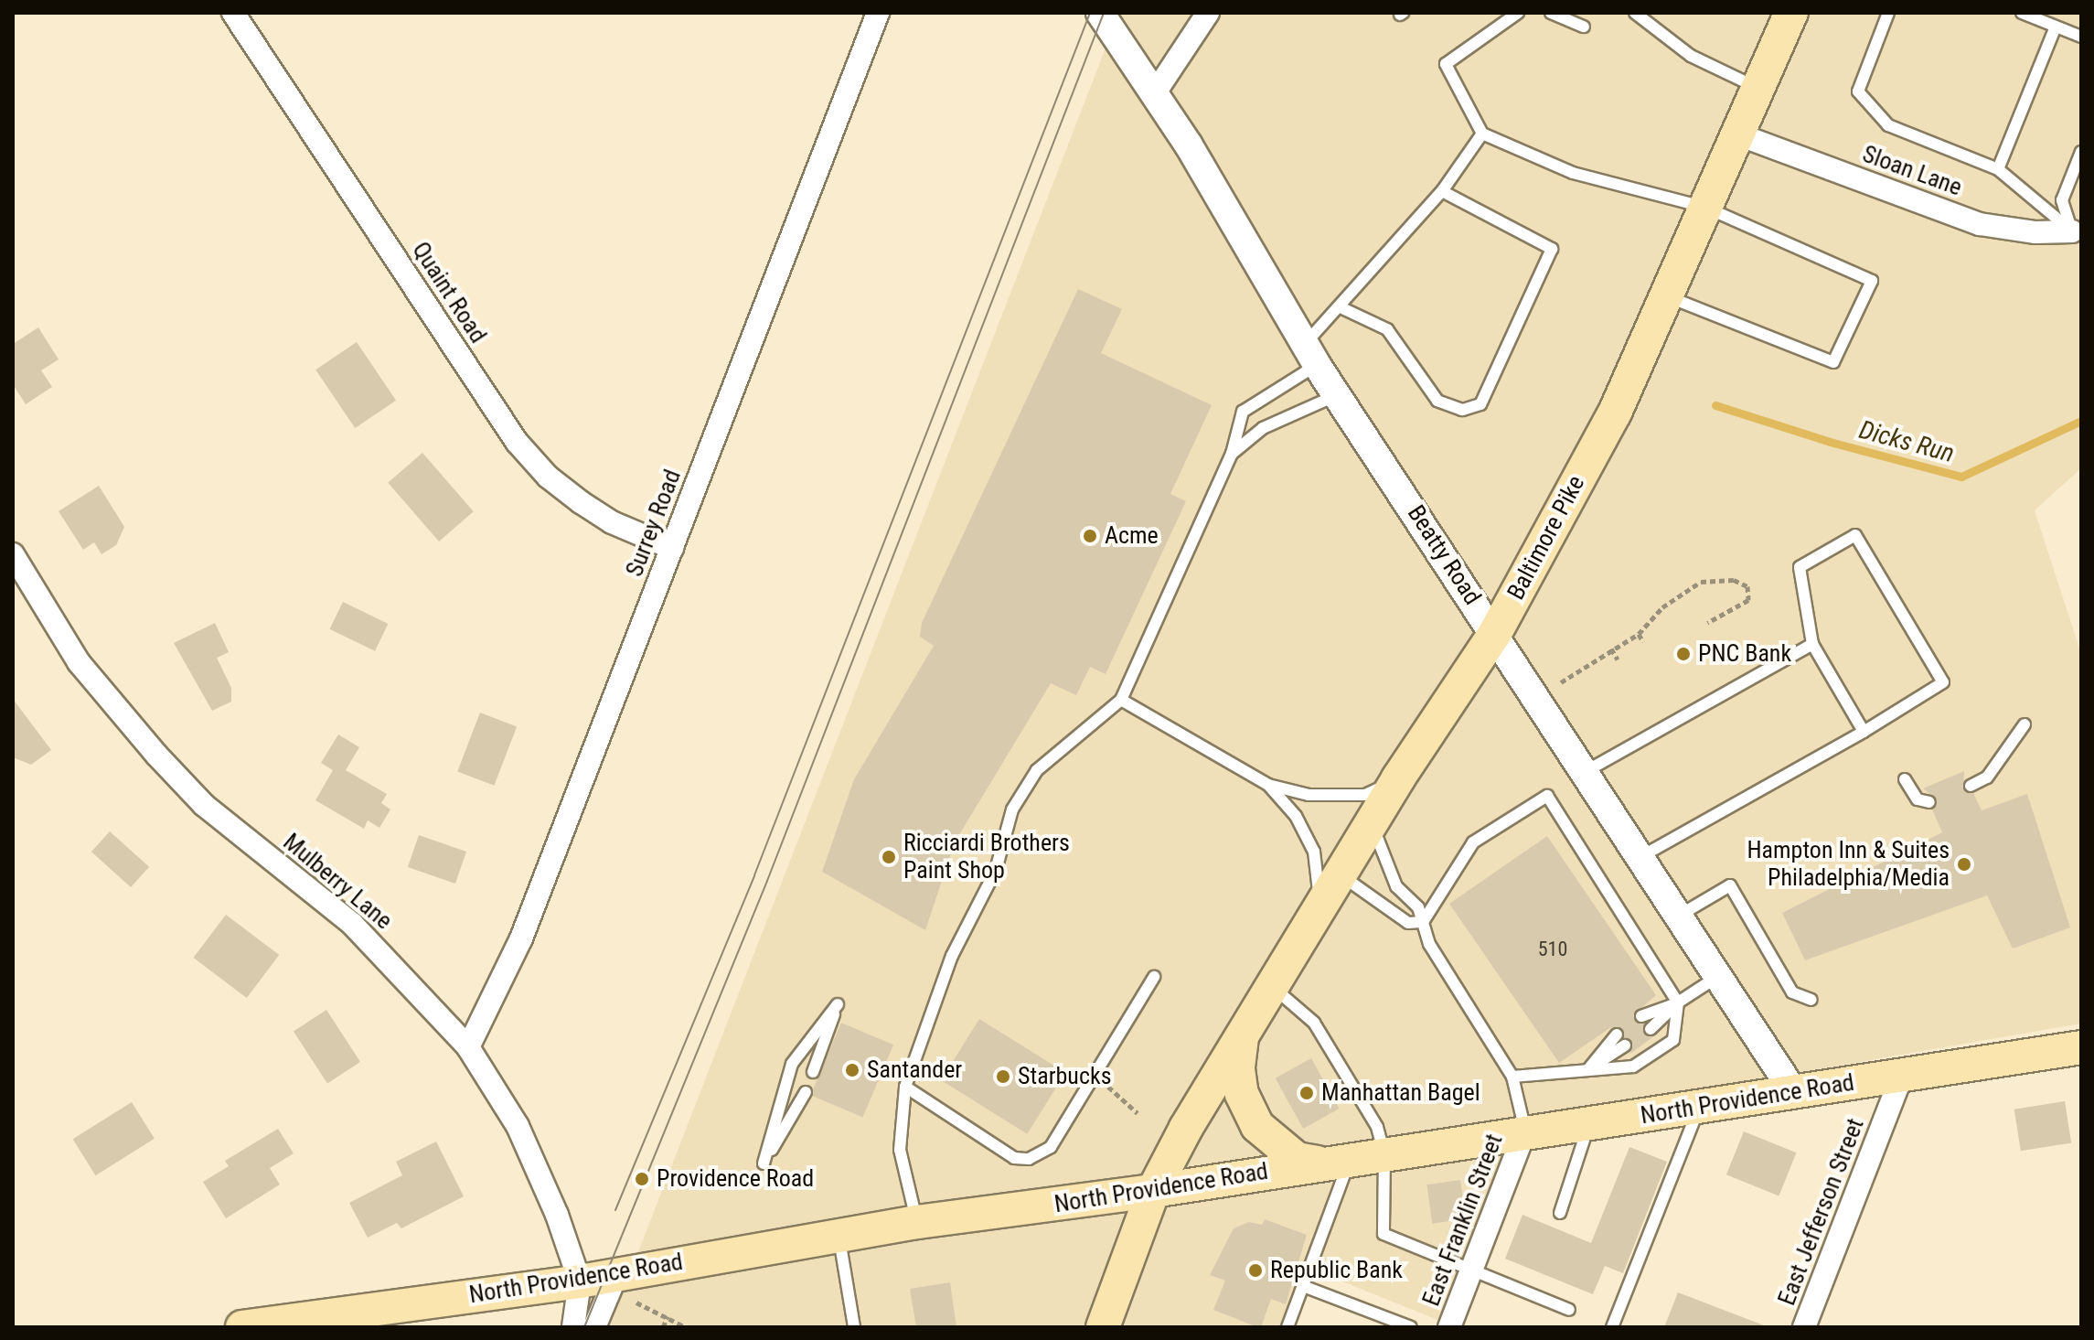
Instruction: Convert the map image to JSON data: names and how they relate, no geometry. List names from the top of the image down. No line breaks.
{"streets":{"main road":["Baltimore Pike","North Providence Road"],"street":["Sloan Lane","Quaint Road","Surrey Road","Beatty Road","Mulberry Lane","East Jefferson Street","East Franklin Street"]},"crossings":[["Sloan Lane","Baltimore Pike"],["Quaint Road","Surrey Road"],["Surrey Road","Mulberry Lane"],["Baltimore Pike","Beatty Road"],["Baltimore Pike","North Providence Road"],["Beatty Road","North Providence Road"],["Mulberry Lane","North Providence Road"],["North Providence Road","East Jefferson Street"],["North Providence Road","East Franklin Street"]],"water":["Dicks Run"],"places":["Acme","PNC Bank","Ricciardi Brothers Paint Shop","Hampton Inn & Suites Philadelphia/Media","Santander","Starbucks","Manhattan Bagel","Providence Road","Republic Bank"],"house_numbers":["510"]}
